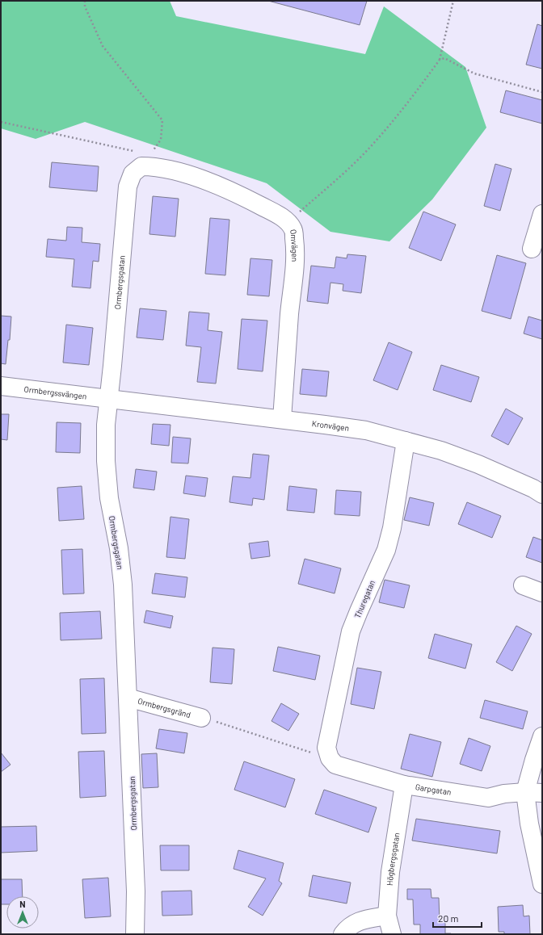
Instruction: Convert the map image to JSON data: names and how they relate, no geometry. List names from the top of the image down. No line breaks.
{"streets":{"street":["Omvägen","Ormbergsgatan","Ormbergssvängen","Kronvägen","Thuregatan","Ormbergsgränd","Garpgatan","Högbergsgatan"]},"crossings":[["Omvägen","Ormbergsgatan"],["Omvägen","Kronvägen"],["Ormbergsgatan","Ormbergssvängen"],["Ormbergsgatan","Kronvägen"],["Ormbergsgatan","Ormbergsgränd"],["Ormbergssvängen","Kronvägen"],["Kronvägen","Thuregatan"],["Thuregatan","Garpgatan"],["Garpgatan","Högbergsgatan"]],"scale_bar":"20 m","north":"top"}
